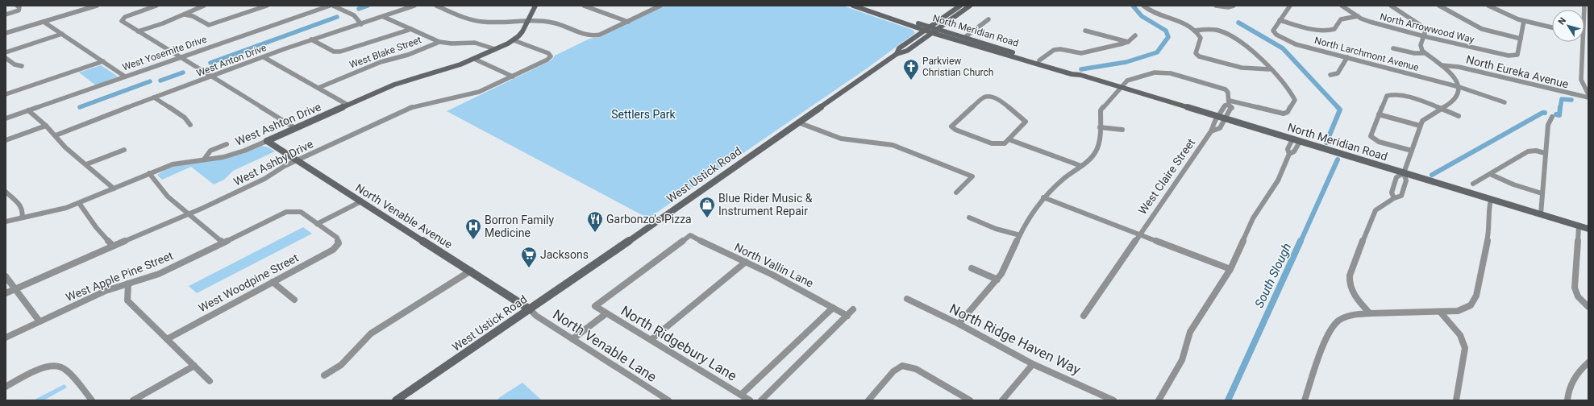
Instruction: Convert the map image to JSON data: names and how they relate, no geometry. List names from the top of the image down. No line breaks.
{"streets":{"main road":["North Meridian Road","West Ashton Drive","West Ustick Road","North Venable Avenue"],"street":["North Arrowwood Way","West Blake Street","West Yosemite Drive","North Larchmont Avenue","West Anton Drive","North Eureka Avenue","West Ashby Drive","West Claire Street","North Vallin Lane","West Apple Pine Street","West Woodpine Street","North Ridge Haven Way","North Ridgebury Lane","North Venable Lane"]},"crossings":[["North Meridian Road","West Ustick Road"],["North Meridian Road","West Claire Street"],["West Ashton Drive","West Ashby Drive"],["West Ashton Drive","North Venable Avenue"],["West Ashby Drive","North Venable Avenue"],["West Ustick Road","North Venable Avenue"],["West Ustick Road","North Venable Lane"],["North Venable Avenue","North Venable Lane"],["North Vallin Lane","North Ridgebury Lane"],["West Apple Pine Street","West Woodpine Street"]],"water":["South Slough"],"parks":["Settlers Park"],"places":{"church":["Parkview Christian Church"],"shop":["Blue Rider Music & Instrument Repair"],"restaurant":["Garbonzo's Pizza"],"hospital":["Borron Family Medicine"],"supermarket":["Jacksons"]},"north":"top left"}
